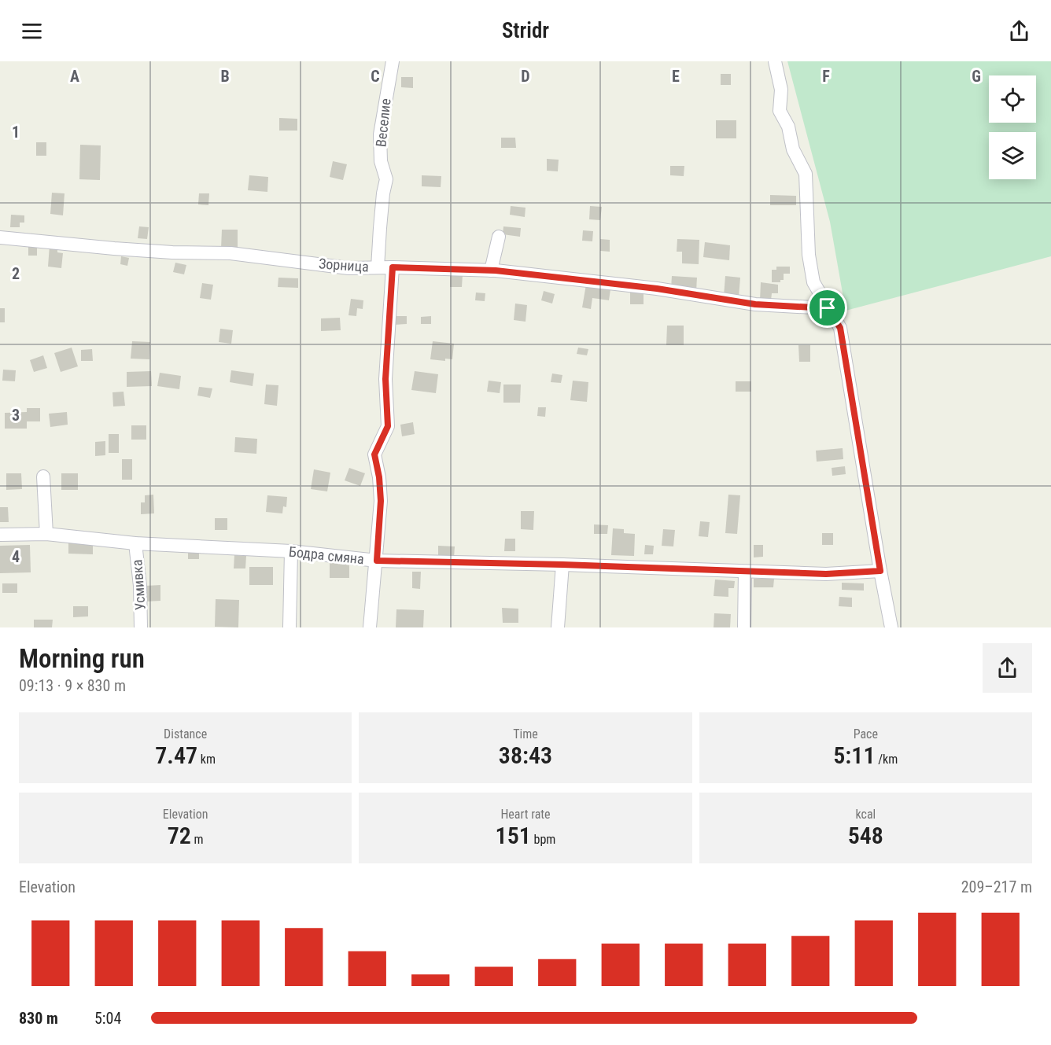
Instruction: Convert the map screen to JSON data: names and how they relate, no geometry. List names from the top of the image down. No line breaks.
{"streets":{"street":["Веселие","Зорница","Бодра смяна","Усмивка"]},"crossings":[["Веселие","Зорница"],["Бодра смяна","Усмивка"]],"page":{"header":"Stridr","heading":["Morning run","09:13 · 9 × 830 m"],"stats":[["Distance","7.47 km"],["Time","38:43"],["Pace","5:11 /km"],["Elevation","72 m"],["Heart rate","151 bpm"],["kcal","548"]],"chart":["Elevation","209–217 m"],"list":[{"name":"830 m","note":"5:04"}]},"grid":{"columns":["A","B","C","D","E","F","G"],"rows":["1","2","3","4"]}}
